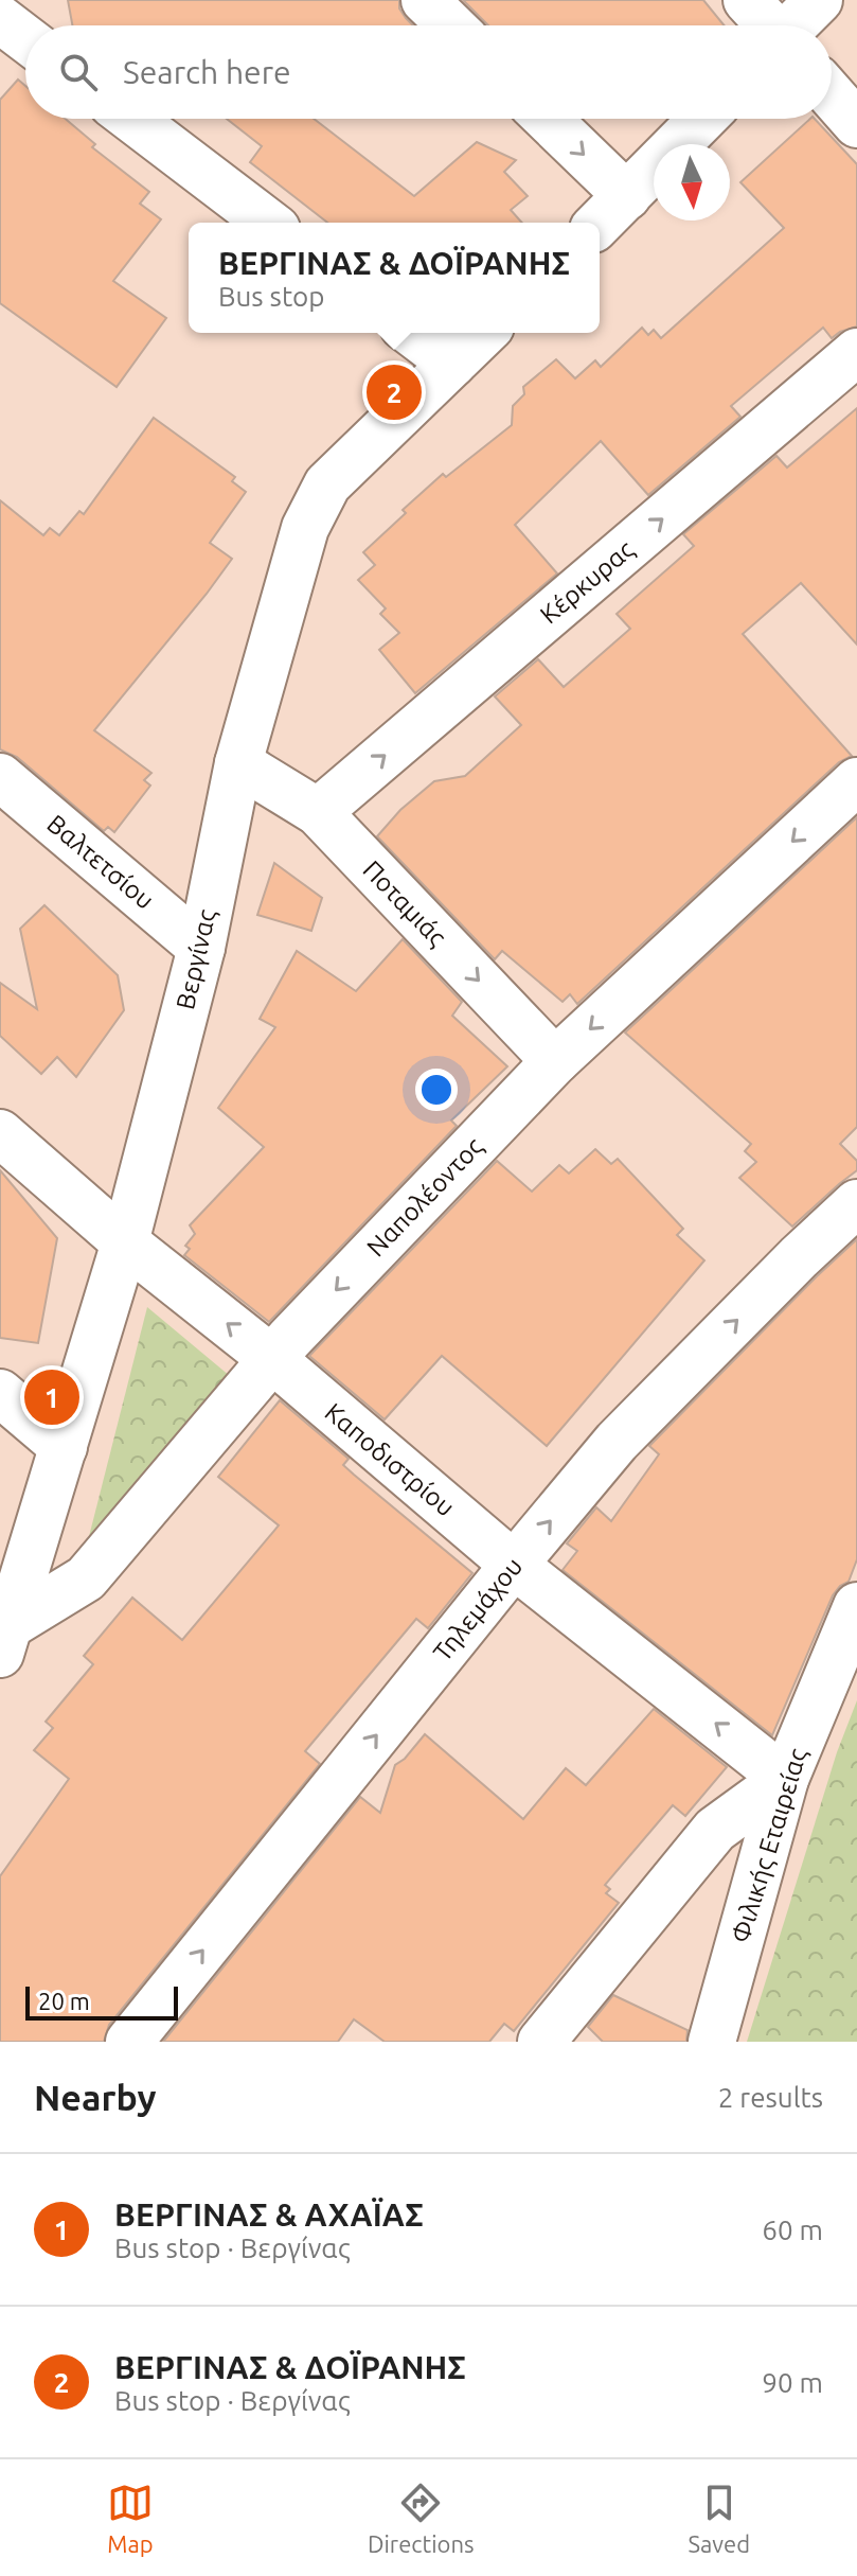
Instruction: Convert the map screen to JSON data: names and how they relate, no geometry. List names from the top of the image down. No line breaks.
{"streets":{"street":["Κέρκυρας","Βαλτετσίου","Ποταμιάς","Βεργίνας","Ναπολέοντος","Καποδιστρίου","Τηλεμάχου","Φιλικής Εταιρείας"]},"crossings":[["Κέρκυρας","Ποταμιάς"],["Βαλτετσίου","Βεργίνας"],["Ποταμιάς","Βεργίνας"],["Ποταμιάς","Ναπολέοντος"],["Βεργίνας","Ναπολέοντος"],["Βεργίνας","Καποδιστρίου"],["Ναπολέοντος","Καποδιστρίου"],["Καποδιστρίου","Τηλεμάχου"],["Καποδιστρίου","Φιλικής Εταιρείας"]],"one_way":["Κέρκυρας","Ποταμιάς","Ναπολέοντος","Καποδιστρίου"],"scale_bar":"20 m","north":"bottom","page":{"search":"Search here","popup":["ΒΕΡΓΙΝΑΣ & ΔΟΪΡΑΝΗΣ","Bus stop"],"pins":["2","1"],"scale":"20 m","heading":["Nearby","2 results"],"list":[{"mark":"1","name":"ΒΕΡΓΙΝΑΣ & ΑΧΑΪΑΣ","note":"Bus stop · Βεργίνας","value":"60 m"},{"mark":"2","name":"ΒΕΡΓΙΝΑΣ & ΔΟΪΡΑΝΗΣ","note":"Bus stop · Βεργίνας","value":"90 m"}],"nav":["Map","Directions","Saved"]}}
